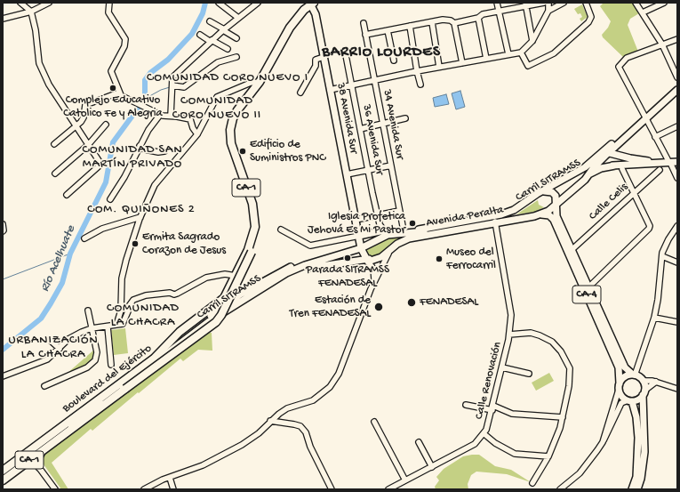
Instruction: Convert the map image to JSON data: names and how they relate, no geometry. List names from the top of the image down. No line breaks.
{"streets":{"highway":["CA-1","Boulevard del Ejército"],"main road":["38 Avenida Sur","Carril SITRAMSS","Avenida Peralta","CA-4"],"street":["34 Avenida Sur","36 Avenida Sur","Calle Celis","Calle Renovación"]},"crossings":[["38 Avenida Sur","CA-1"],["38 Avenida Sur","Avenida Peralta"],["38 Avenida Sur","Boulevard del Ejército"],["34 Avenida Sur","Avenida Peralta"],["36 Avenida Sur","Avenida Peralta"],["Carril SITRAMSS","Avenida Peralta"],["Carril SITRAMSS","CA-4"],["Carril SITRAMSS","Boulevard del Ejército"],["Carril SITRAMSS","Calle Renovación"],["CA-1","Boulevard del Ejército"],["Calle Celis","CA-4"],["Avenida Peralta","CA-4"],["Avenida Peralta","Boulevard del Ejército"],["Avenida Peralta","Calle Renovación"]],"districts":["BARRIO LOURDES","COMUNIDAD CORO NUEVO I","COMUNIDAD CORO NUEVO II","COMUNIDAD SAN MARTÍN PRIVADO","COM. QUIÑONES 2","COMUNIDAD LA CHACRA","URBANIZACIÓN LA CHACRA"],"water":["Río Acelhuate"],"places":["Complejo Educativo Catolico Fe y Alegria","Edificio de Suministros PNC","Iglesia Profetica Jehová Es Mi Pastor","Ermita Sagrado Corazon de Jesus","Parada SITRAMSS FENADESAL","Museo del Ferrocarril","FENADESAL","Estación de Tren FENADESAL"]}
